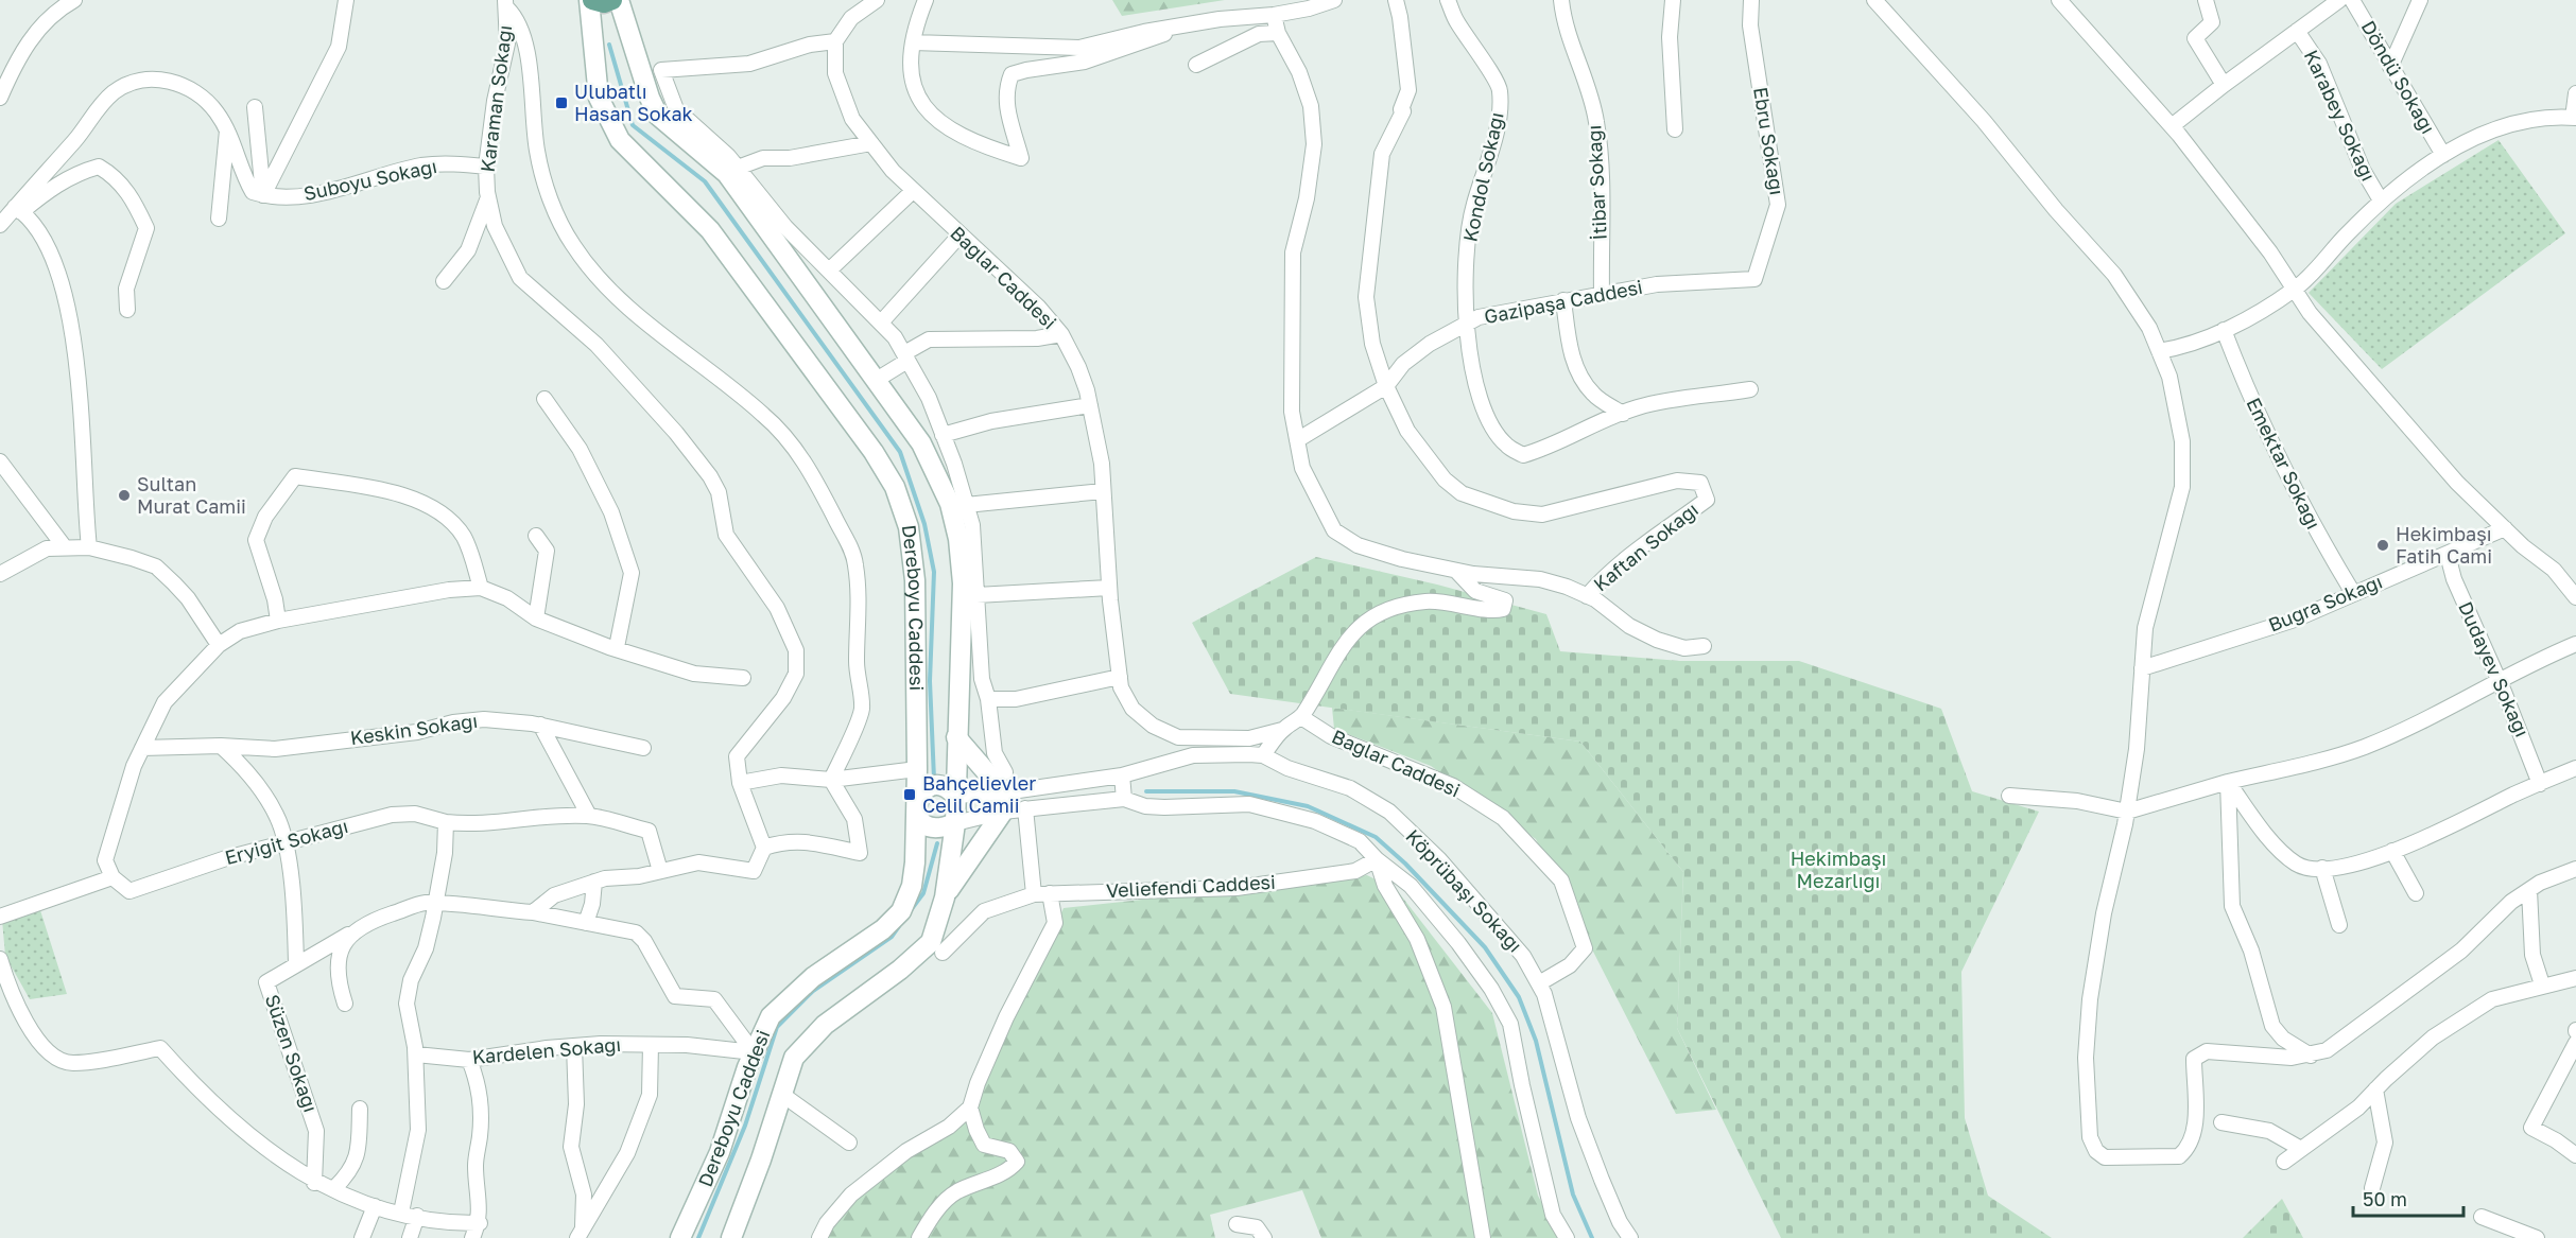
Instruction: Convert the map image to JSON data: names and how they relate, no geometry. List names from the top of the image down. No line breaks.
{"streets":{"main road":["Dereboyu Caddesi"],"street":["Döndü Sokağı","Karaman Sokağı","Karabey Sokağı","Ebru Sokağı","Kondol Sokağı","Suboyu Sokağı","İtibar Sokağı","Bağlar Caddesi","Gazipaşa Caddesi","Emektar Sokağı","Kaftan Sokağı","Buğra Sokağı","Dudayev Sokağı","Keskin Sokağı","Eryiğit Sokağı","Veliefendi Caddesi","Köprübaşı Sokağı","Kardelen Sokağı","Süzen Sokağı"]},"crossings":[["Karaman Sokağı","Suboyu Sokağı"],["Ebru Sokağı","Gazipaşa Caddesi"],["Kondol Sokağı","Gazipaşa Caddesi"],["İtibar Sokağı","Gazipaşa Caddesi"],["Bağlar Caddesi","Köprübaşı Sokağı"],["Gazipaşa Caddesi","Kaftan Sokağı"],["Emektar Sokağı","Buğra Sokağı"],["Buğra Sokağı","Dudayev Sokağı"],["Dereboyu Caddesi","Köprübaşı Sokağı"],["Dereboyu Caddesi","Kardelen Sokağı"],["Dereboyu Caddesi","Süzen Sokağı"],["Veliefendi Caddesi","Köprübaşı Sokağı"],["Kardelen Sokağı","Süzen Sokağı"]],"parks":["Hekimbaşı Mezarlığı"],"places":{"transit":["Ulubatlı Hasan Sokak","Bahçelievler Celil Camii"],"other":["Sultan Murat Camii","Hekimbaşı Fatih Cami"]},"scale_bar":"50 m"}
